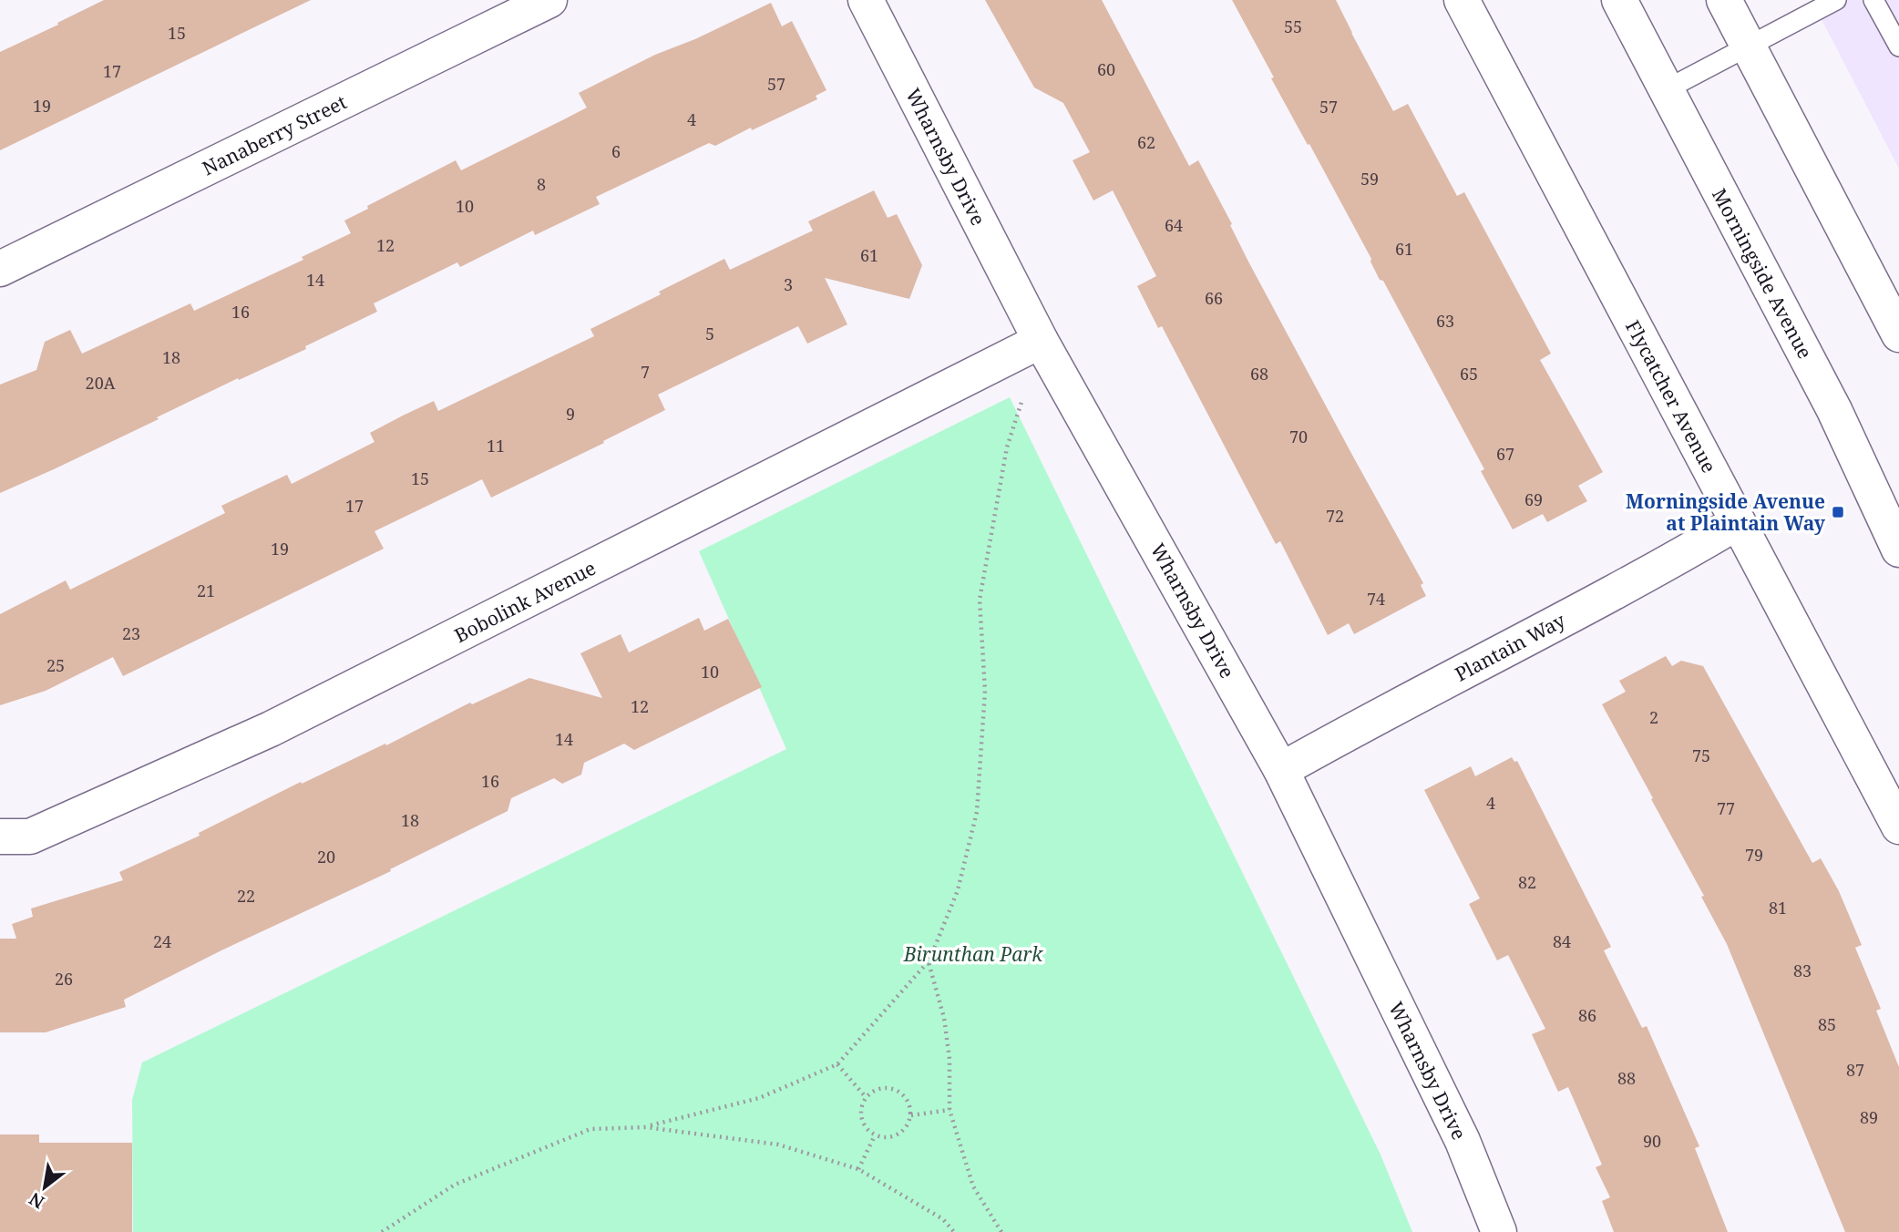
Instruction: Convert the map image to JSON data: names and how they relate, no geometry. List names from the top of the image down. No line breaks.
{"streets":{"street":["Nanaberry Street","Wharnsby Drive","Morningside Avenue","Flycatcher Avenue","Bobolink Avenue","Plantain Way"]},"crossings":[["Wharnsby Drive","Bobolink Avenue"],["Wharnsby Drive","Plantain Way"],["Flycatcher Avenue","Plantain Way"]],"parks":["Birunthan Park"],"places":{"transit":["Morningside Avenue at Plaintain Way"]},"house_numbers":["55","15","60","17","57","19","57","4","62","6","59","8","10","64","12","61","61","14","3","66","16","63","5","18","7","68","65","20A","9","70","11","67","15","69","17","72","19","21","74","23","25","10","12","2","14","75","16","4","77","18","79","20","82","22","81","24","84","83","26","86","85","87","88","89","90"],"north":"bottom left"}
